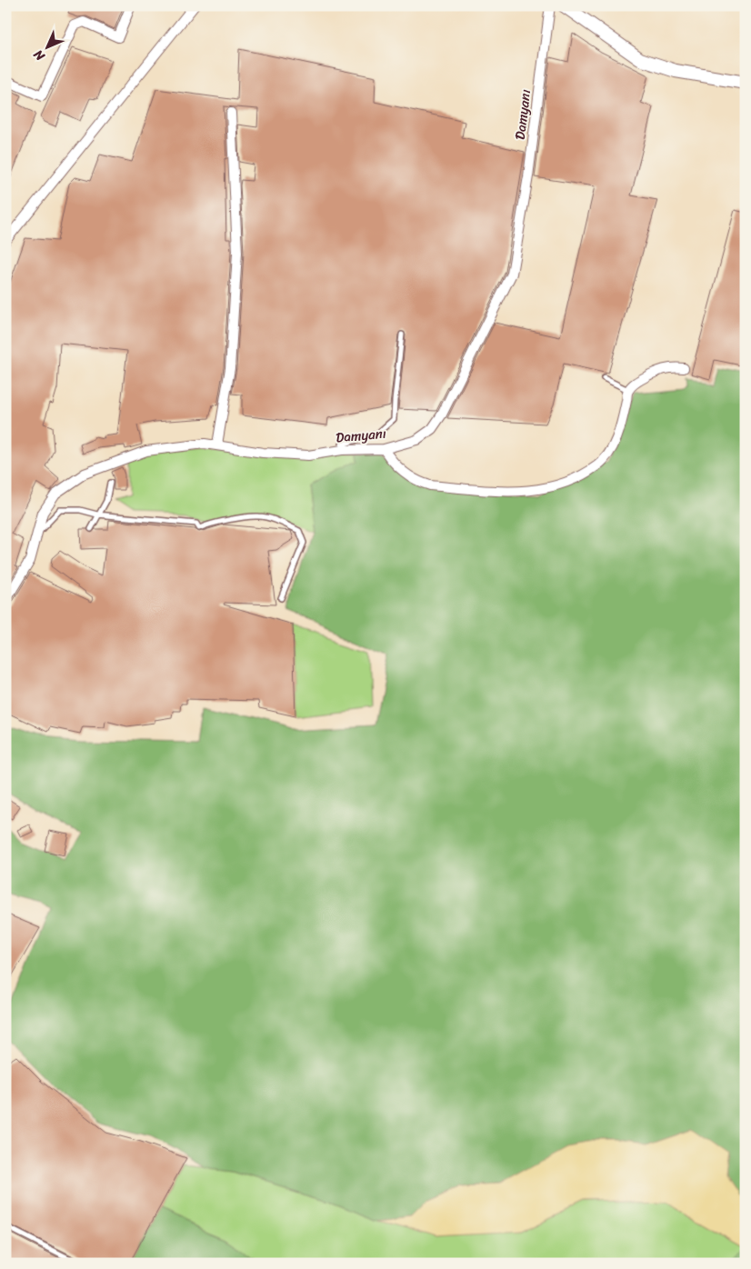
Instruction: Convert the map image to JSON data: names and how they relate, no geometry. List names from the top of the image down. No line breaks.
{"streets":{"street":["Damyanı"]},"north":"bottom left"}
